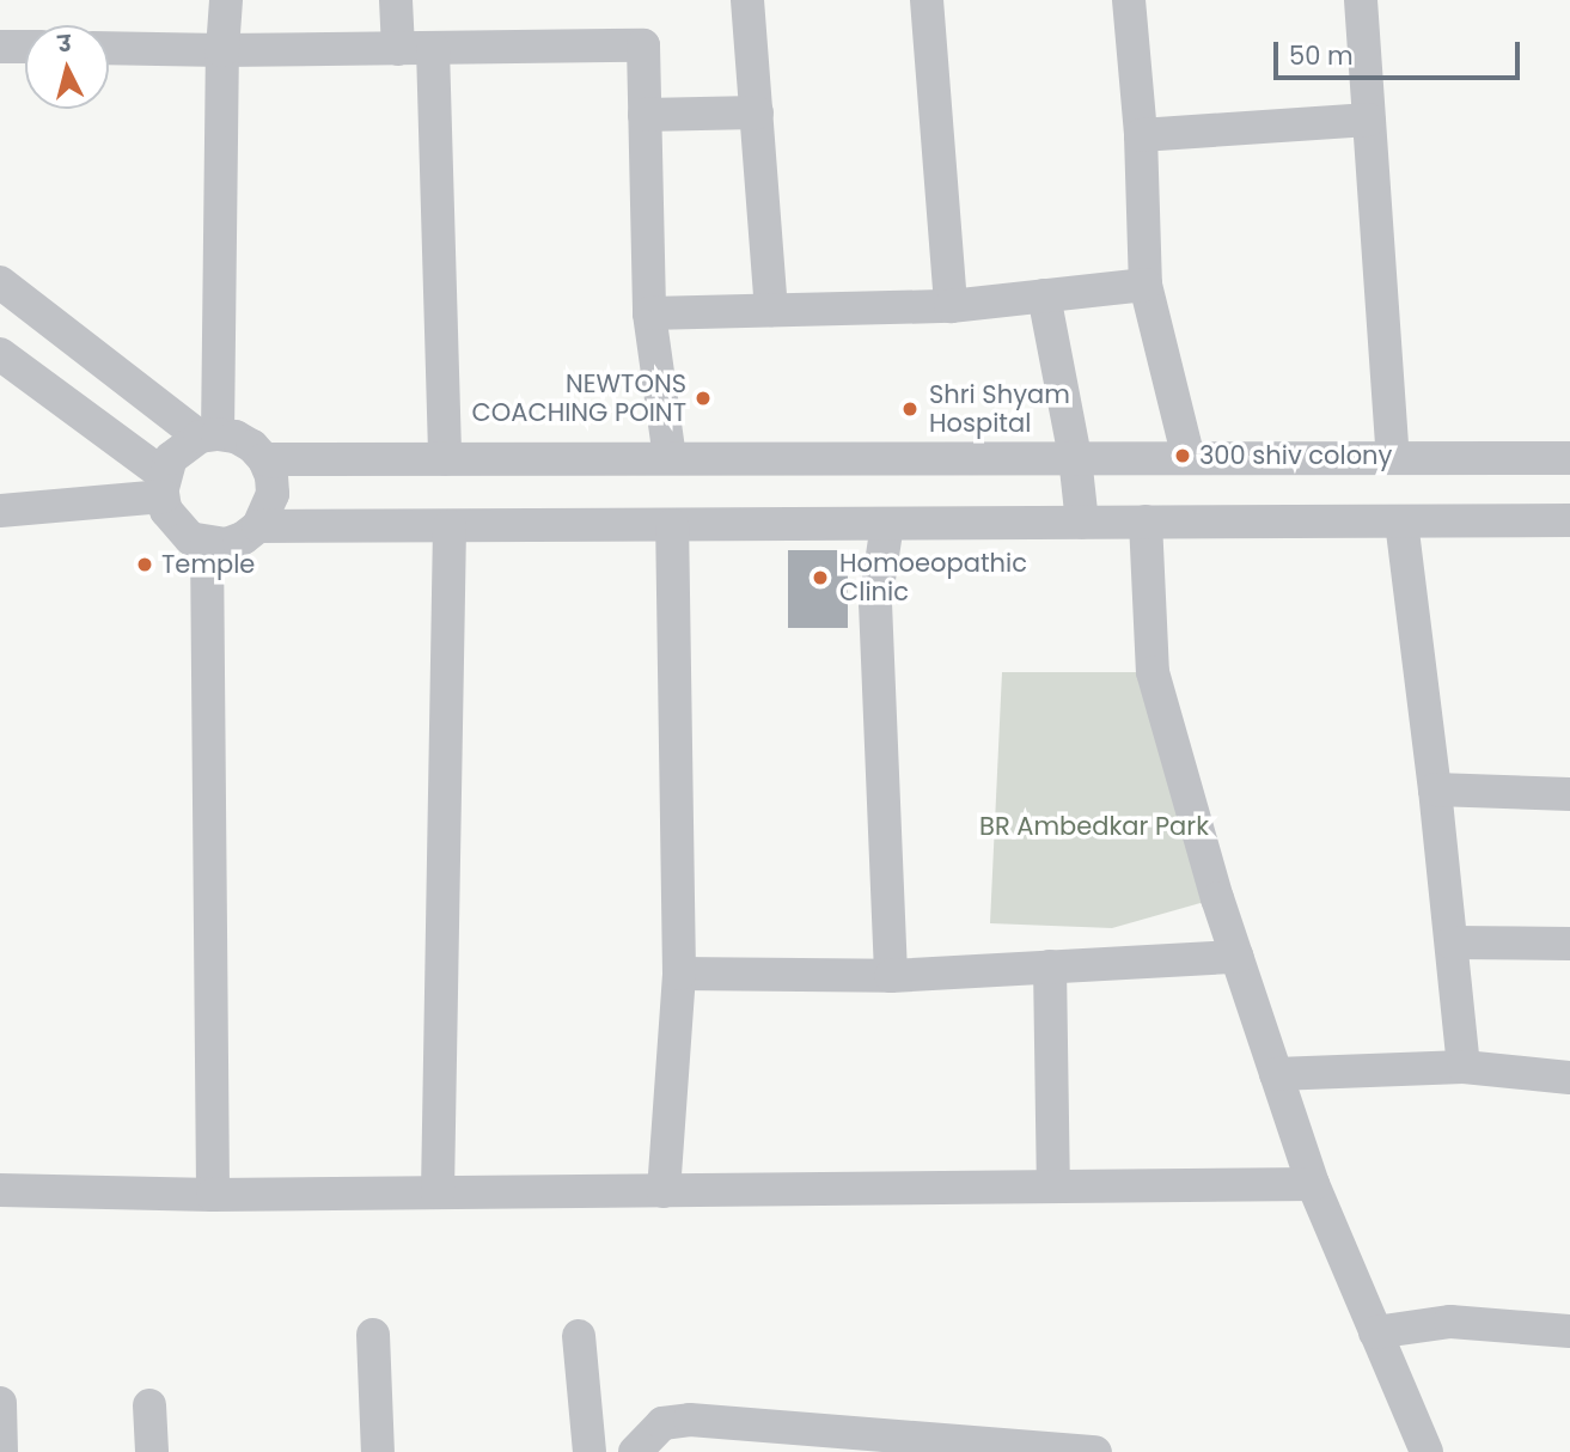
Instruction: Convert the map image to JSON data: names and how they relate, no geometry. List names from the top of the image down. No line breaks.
{"parks":["BR Ambedkar Park"],"places":["NEWTONS COACHING POINT","Shri Shyam Hospital","300 shiv colony","Temple","Homoeopathic Clinic"],"scale_bar":"50 m","north":"top"}
